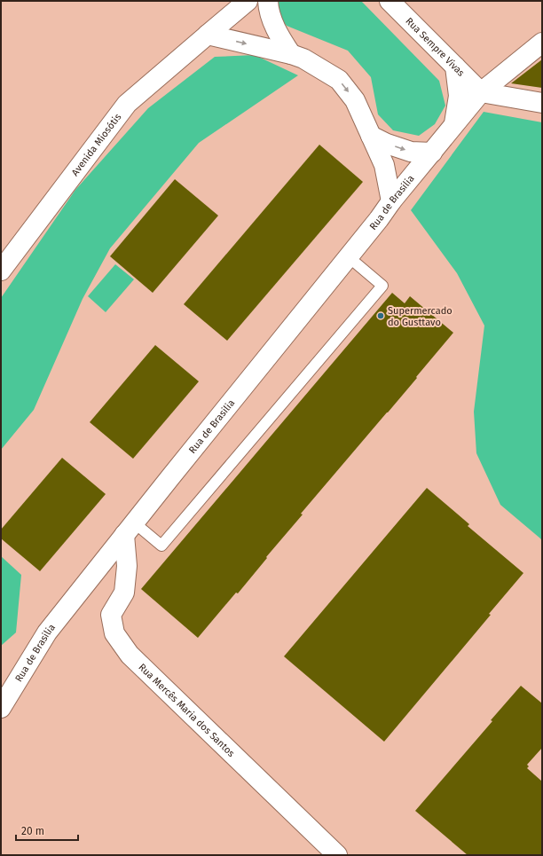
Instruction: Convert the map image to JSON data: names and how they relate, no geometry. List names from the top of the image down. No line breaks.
{"streets":{"street":["Rua Sempre Vivas","Avenida Miosótis","Rua de Brasilia","Rua Mercês Maria dos Santos"]},"crossings":[["Rua Sempre Vivas","Rua de Brasilia"],["Rua de Brasilia","Rua Mercês Maria dos Santos"]],"places":["Supermercado do Gusttavo"],"scale_bar":"20 m"}
